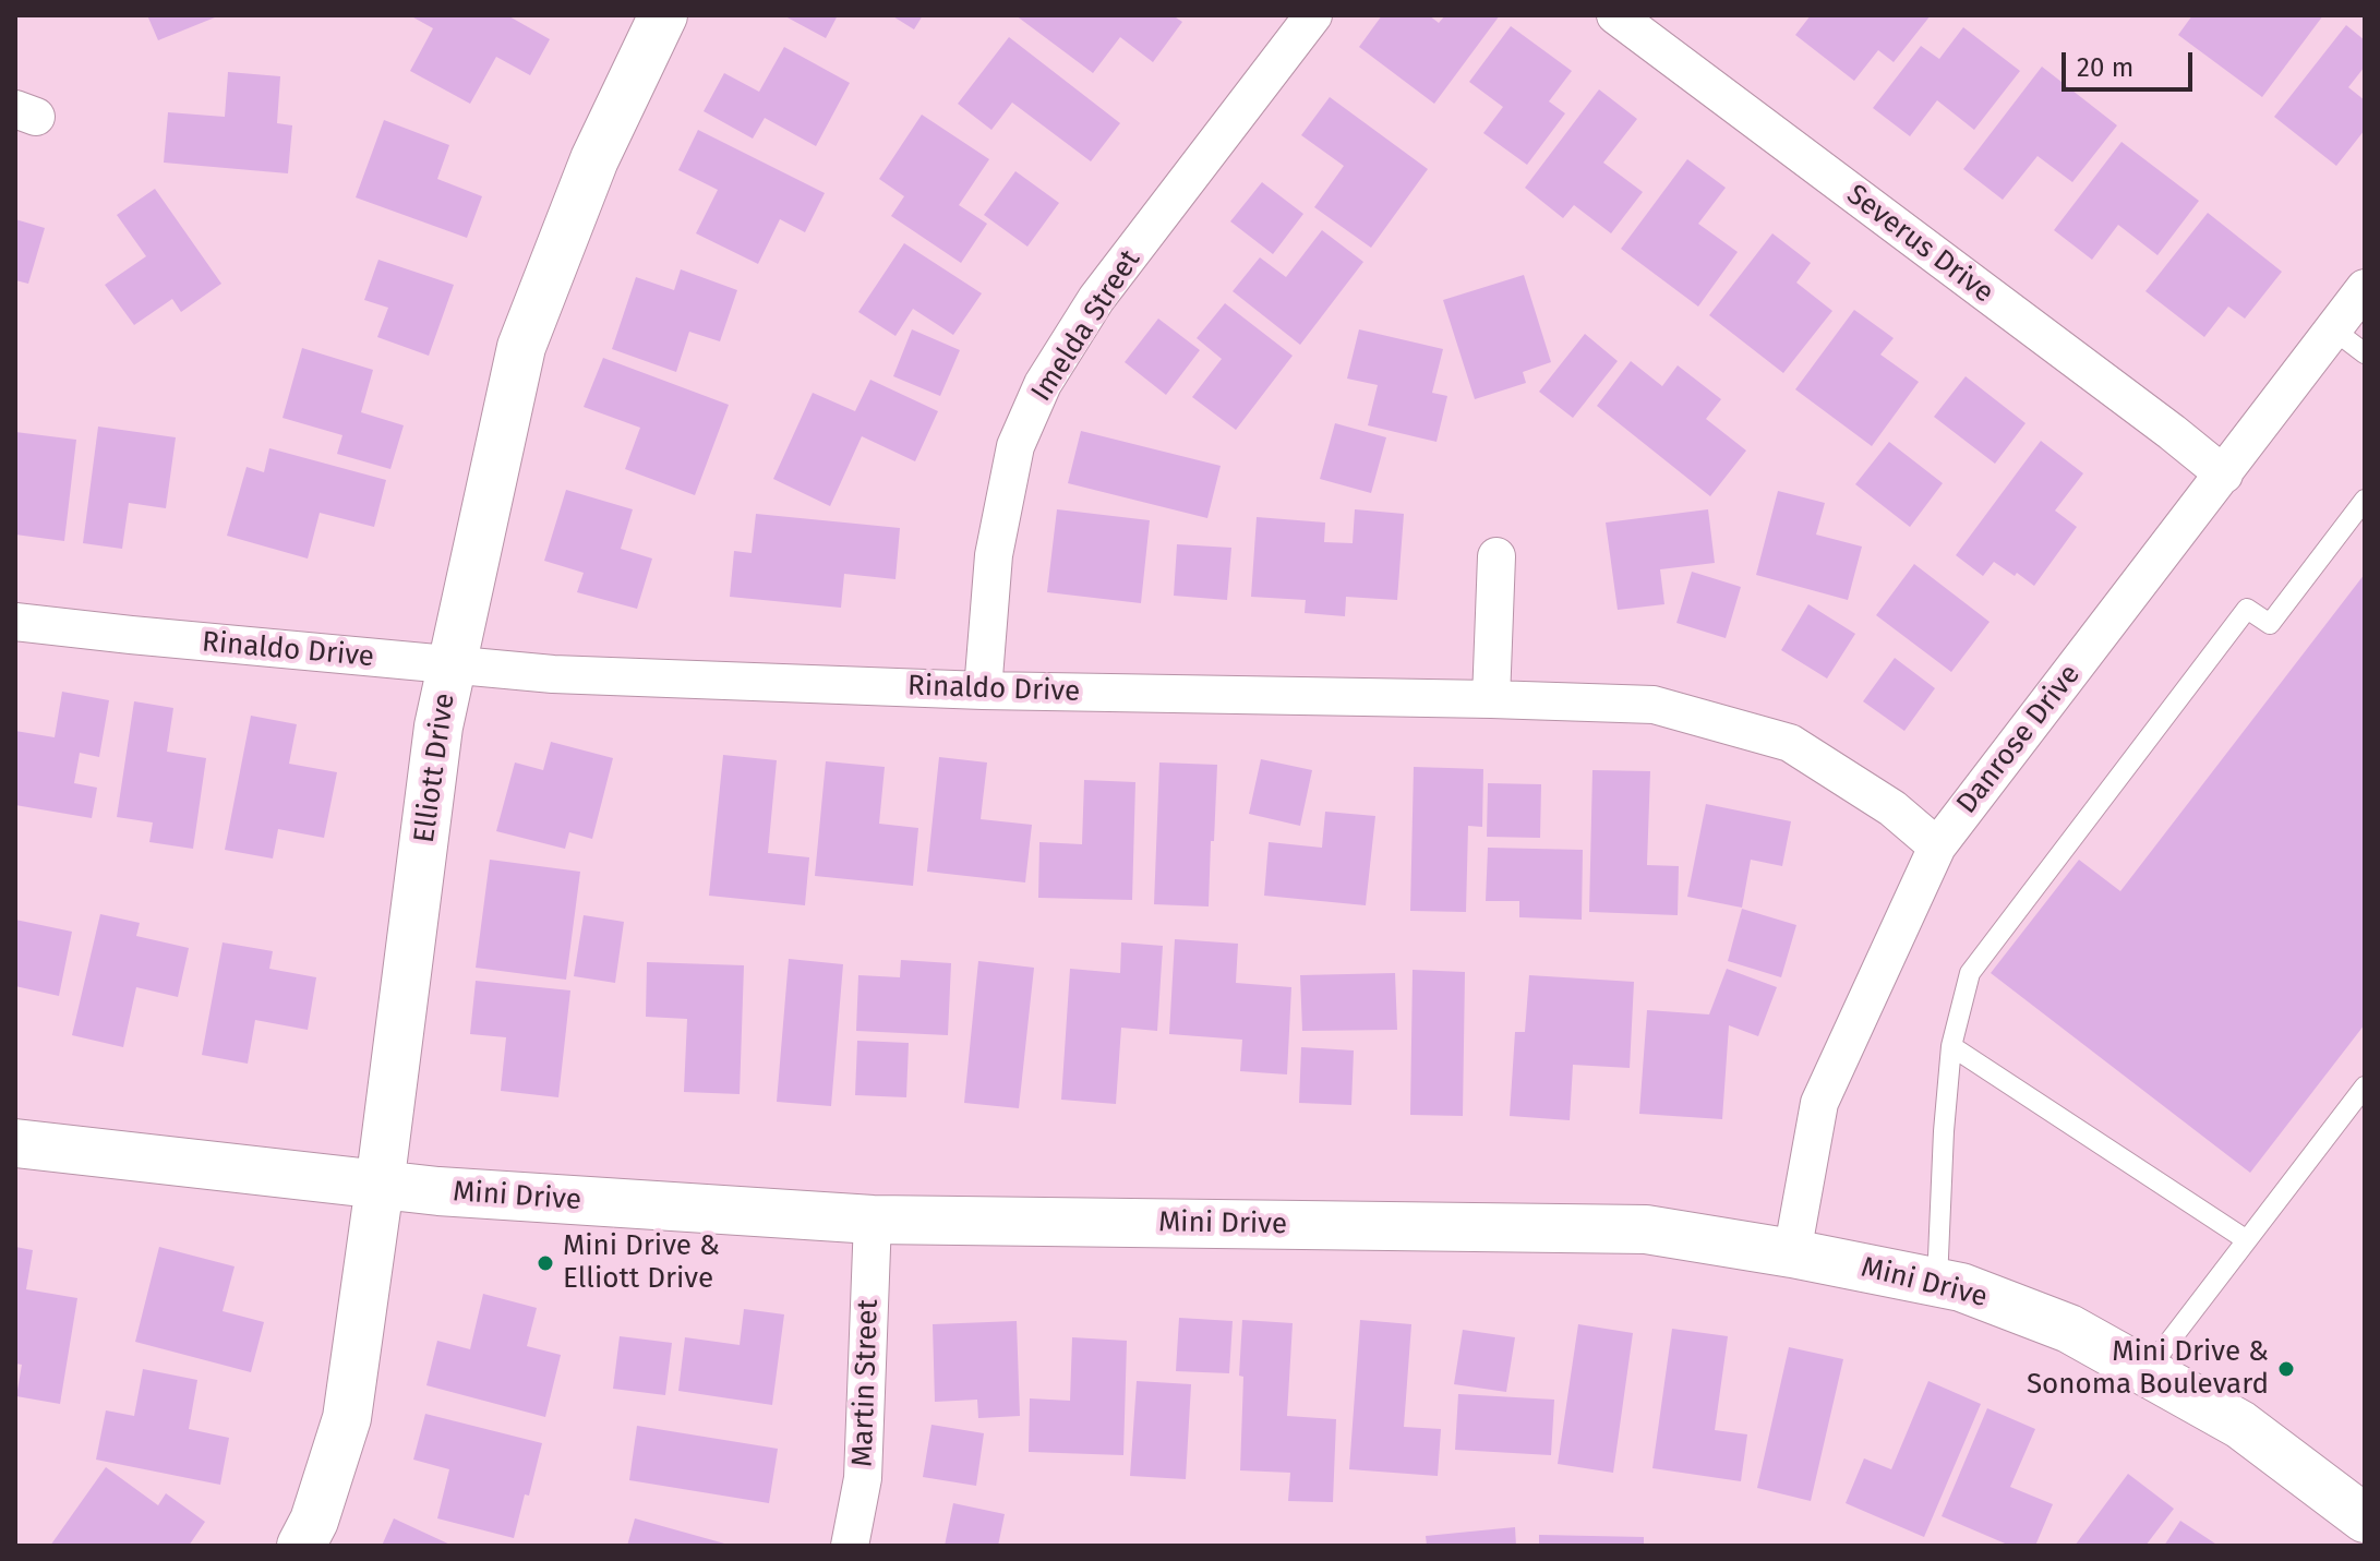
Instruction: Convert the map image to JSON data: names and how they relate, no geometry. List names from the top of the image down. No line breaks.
{"streets":{"street":["Severus Drive","Imelda Street","Rinaldo Drive","Danrose Drive","Elliott Drive","Mini Drive","Martin Street"]},"crossings":[["Severus Drive","Danrose Drive"],["Imelda Street","Rinaldo Drive"],["Rinaldo Drive","Danrose Drive"],["Rinaldo Drive","Elliott Drive"],["Danrose Drive","Mini Drive"],["Elliott Drive","Mini Drive"],["Mini Drive","Martin Street"]],"places":["Mini Drive & Elliott Drive","Mini Drive & Sonoma Boulevard"],"scale_bar":"20 m"}
